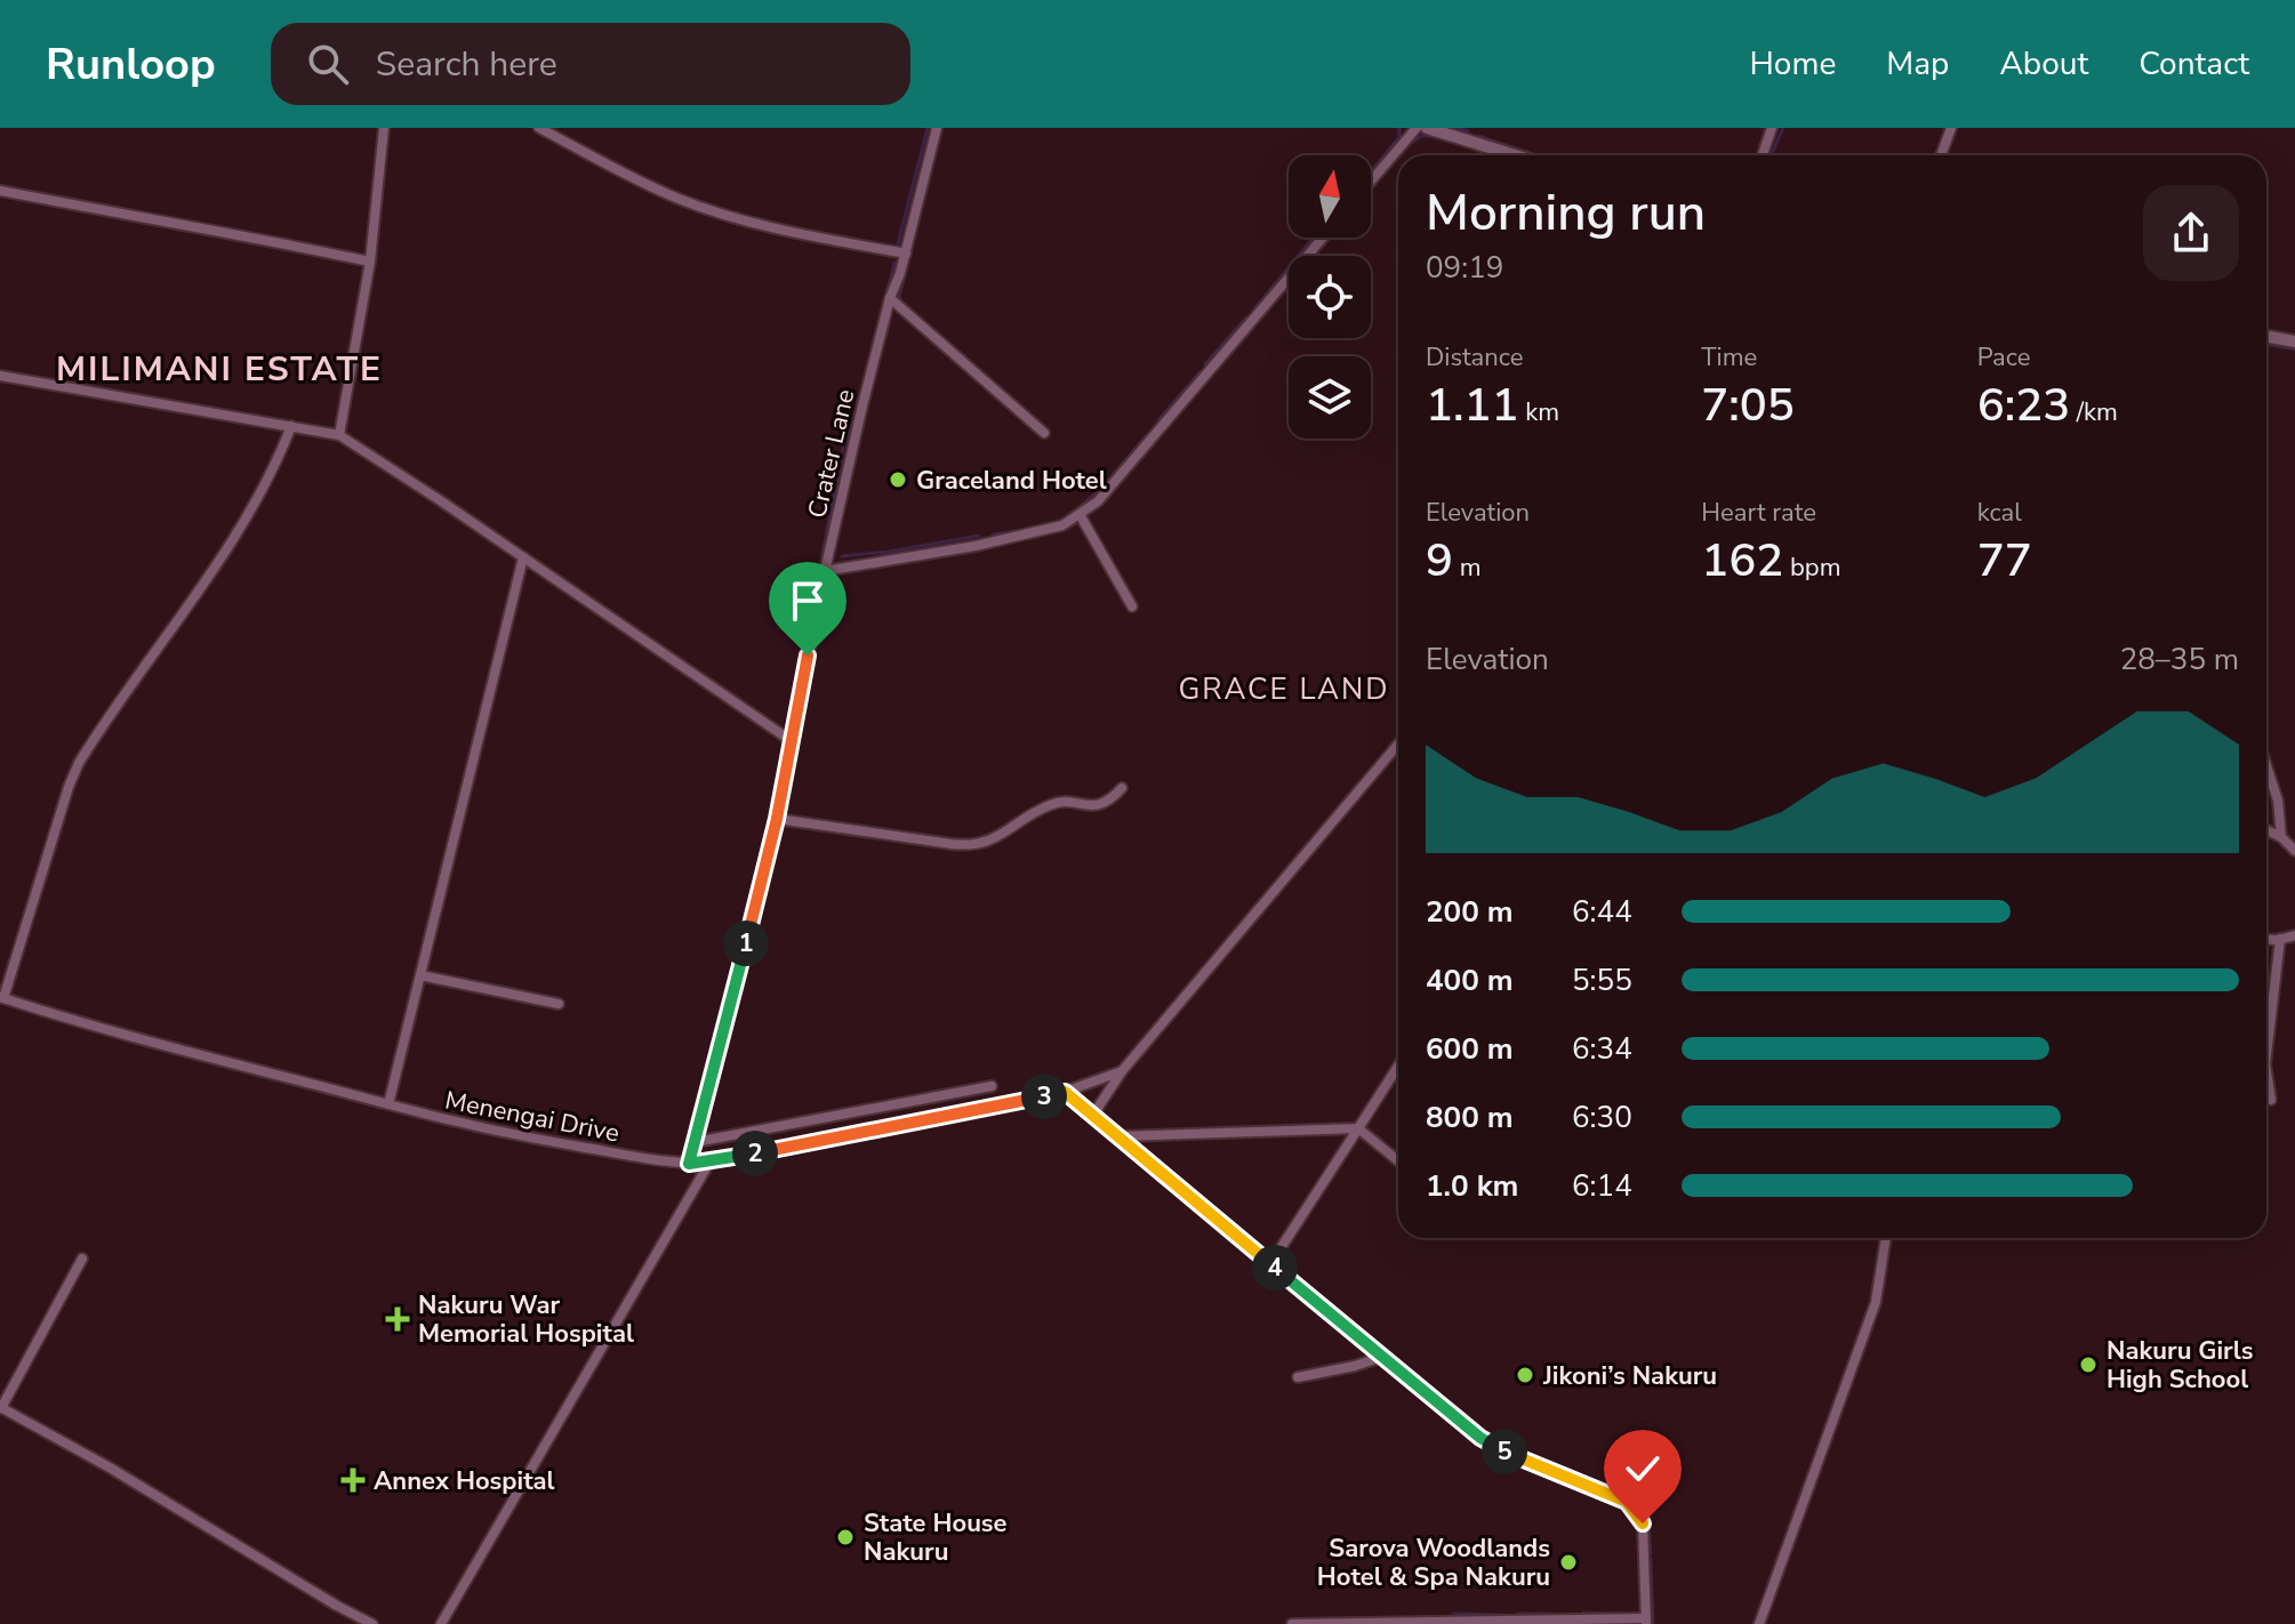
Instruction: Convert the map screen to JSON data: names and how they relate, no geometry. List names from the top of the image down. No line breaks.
{"streets":{"street":["Crater Lane","Menengai Drive"]},"crossings":[["Crater Lane","Menengai Drive"]],"districts":["MILIMANI ESTATE","GRACE LAND"],"places":{"other":["Graceland Hotel","Nakuru Girls High School","Jikoni’s Nakuru","State House Nakuru","Sarova Woodlands Hotel & Spa Nakuru"],"health":["Nakuru War Memorial Hospital","Annex Hospital"]},"north":"top","page":{"header":"Runloop","search":"Search here","nav":["Home","Map","About","Contact"],"heading":["Morning run","09:19"],"stats":[["Distance","1.11 km"],["Time","7:05"],["Pace","6:23 /km"],["Elevation","9 m"],["Heart rate","162 bpm"],["kcal","77"]],"chart":["Elevation","28–35 m"],"list":[{"name":"200 m","note":"6:44"},{"name":"400 m","note":"5:55"},{"name":"600 m","note":"6:34"},{"name":"800 m","note":"6:30"},{"name":"1.0 km","note":"6:14"}],"pins":["1","3","2","4","5"]}}
